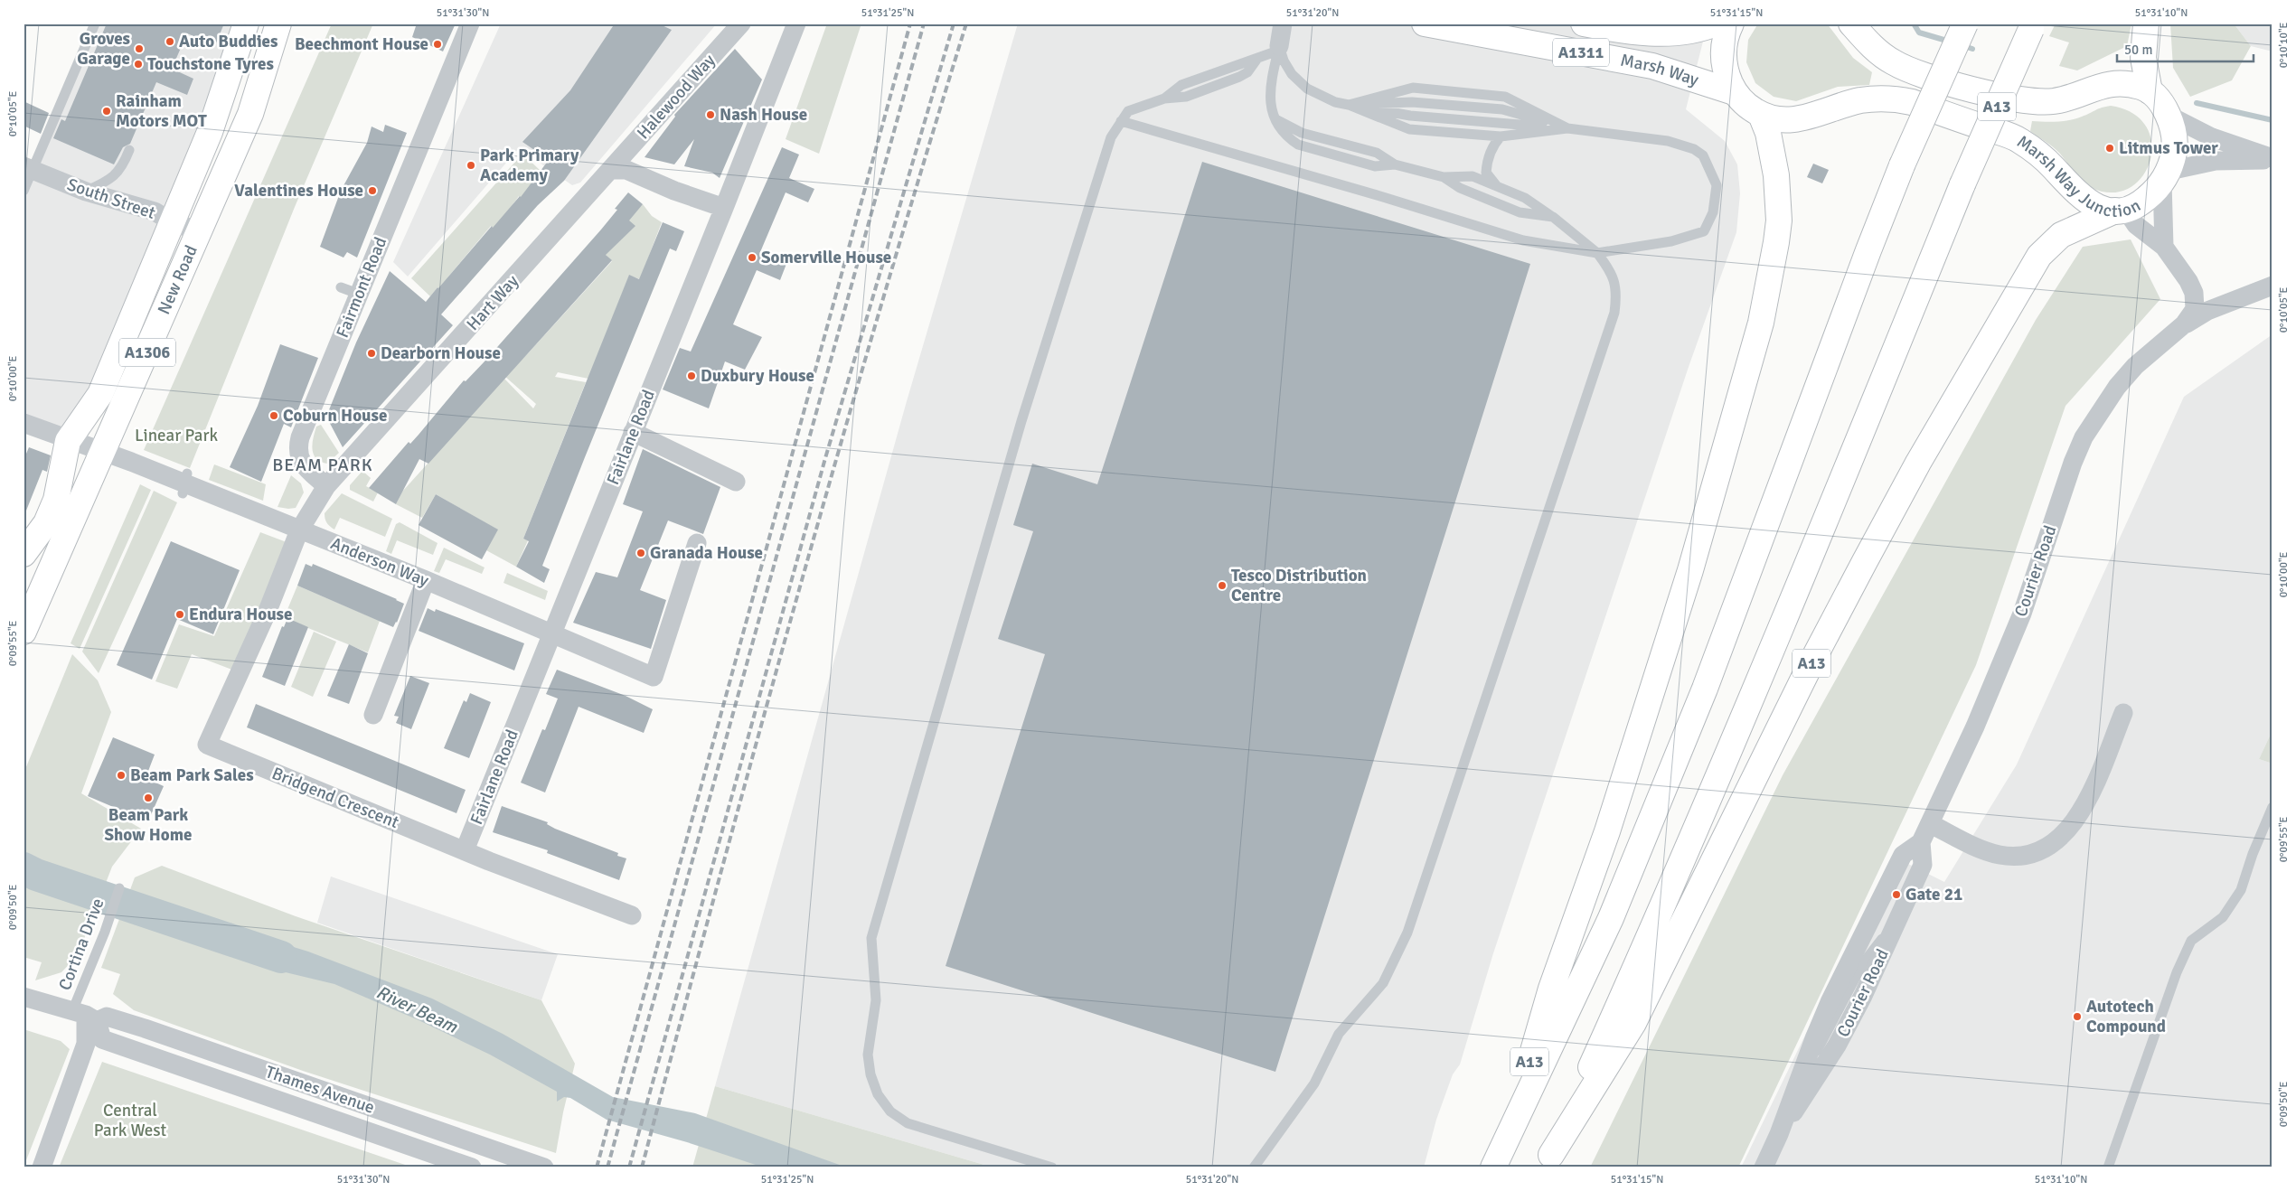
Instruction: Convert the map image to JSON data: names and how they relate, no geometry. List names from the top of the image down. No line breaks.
{"streets":{"main road":["A1311","Marsh Way","A13","Marsh Way Junction","New Road","A1306"],"street":["Halewood Way","South Street","Fairmont Road","Hart Way","Fairlane Road","Anderson Way","Courier Road","Bridgend Crescent","Thames Avenue"],"lane":["Cortina Drive"]},"crossings":[["Marsh Way","Marsh Way Junction"],["Halewood Way","Hart Way"],["A13","Marsh Way Junction"],["A13","Courier Road"],["Marsh Way Junction","Courier Road"],["South Street","New Road"],["New Road","Anderson Way"],["Fairmont Road","Hart Way"],["Hart Way","Anderson Way"],["Hart Way","Bridgend Crescent"],["Fairlane Road","Anderson Way"],["Fairlane Road","Bridgend Crescent"],["Anderson Way","Bridgend Crescent"],["Cortina Drive","Thames Avenue"]],"districts":["BEAM PARK"],"water":["River Beam"],"parks":["Linear Park","Central Park West"],"places":["Auto Buddies","Beechmont House","Groves Garage","Touchstone Tyres","Rainham Motors MOT","Nash House","Litmus Tower","Park Primary Academy","Valentines House","Somerville House","Dearborn House","Duxbury House","Coburn House","Granada House","Tesco Distribution Centre","Endura House","Beam Park Sales","Beam Park Show Home","Gate 21","Autotech Compound"],"scale_bar":"50 m","coordinates":["51°31'30\"N","51°31'25\"N","51°31'20\"N","51°31'15\"N","51°31'10\"N","0°10'10\"E","0°10'05\"E","0°10'00\"E","0°09'55\"E","0°09'50\"E"]}
